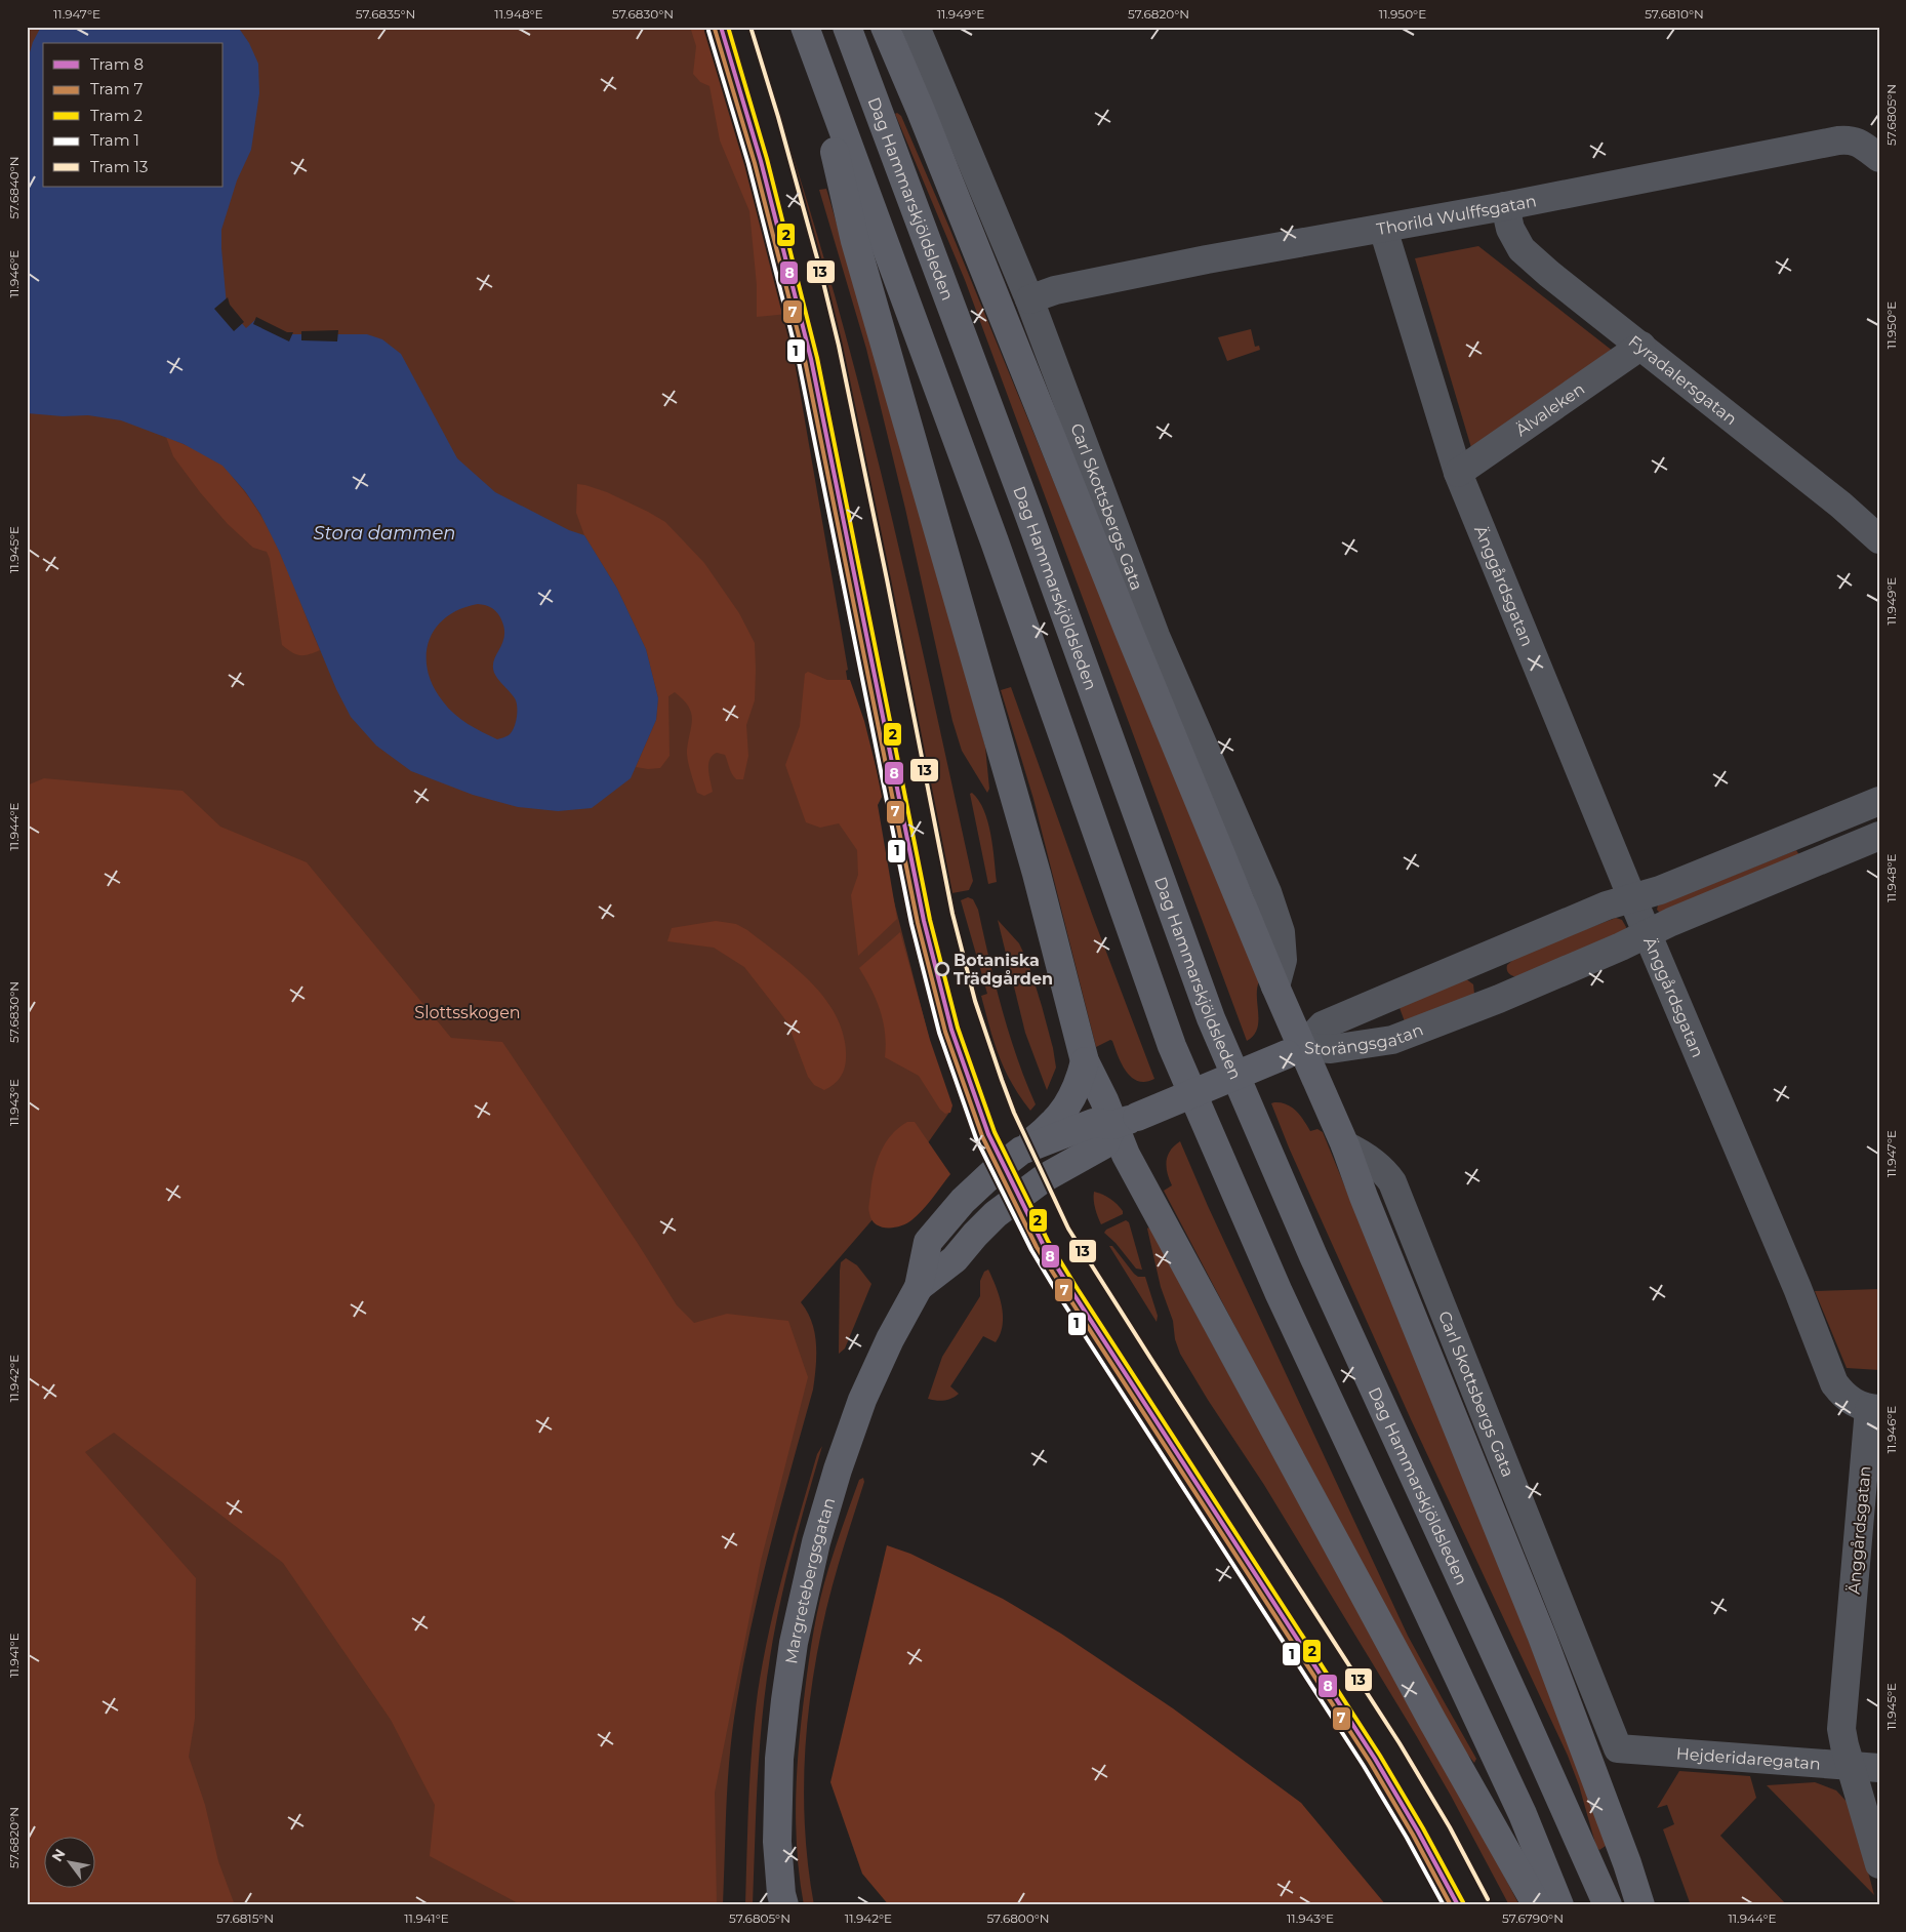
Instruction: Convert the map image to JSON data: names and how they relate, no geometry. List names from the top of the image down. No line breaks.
{"streets":{"main road":["Dag Hammarskjöldsleden","Margretebergsgatan"],"street":["Thorild Wulffsgatan","Fyradalersgatan","Älvaleken","Carl Skottsbergs Gata","Änggårdsgatan","Storängsgatan","Hejderidaregatan"]},"crossings":[["Thorild Wulffsgatan","Fyradalersgatan"],["Thorild Wulffsgatan","Carl Skottsbergs Gata"],["Thorild Wulffsgatan","Änggårdsgatan"],["Fyradalersgatan","Älvaleken"],["Älvaleken","Änggårdsgatan"],["Carl Skottsbergs Gata","Hejderidaregatan"],["Änggårdsgatan","Storängsgatan"],["Änggårdsgatan","Hejderidaregatan"]],"water":["Stora dammen"],"parks":["Slottsskogen"],"places":["Botaniska Trädgården"],"lines":["tram line 8","tram line 2","tram line 13","tram line 7","tram line 1"],"legend":["Tram 8","Tram 7","Tram 2","Tram 1","Tram 13"],"north":"top left","coordinates":["11.947°E","57.6835°N","11.948°E","57.6830°N","11.949°E","57.6820°N","11.950°E","57.6810°N","57.6805°N","57.6840°N","11.946°E","11.945°E","11.944°E","11.943°E","11.942°E","11.941°E","57.6815°N","57.6800°N","57.6790°N"]}
